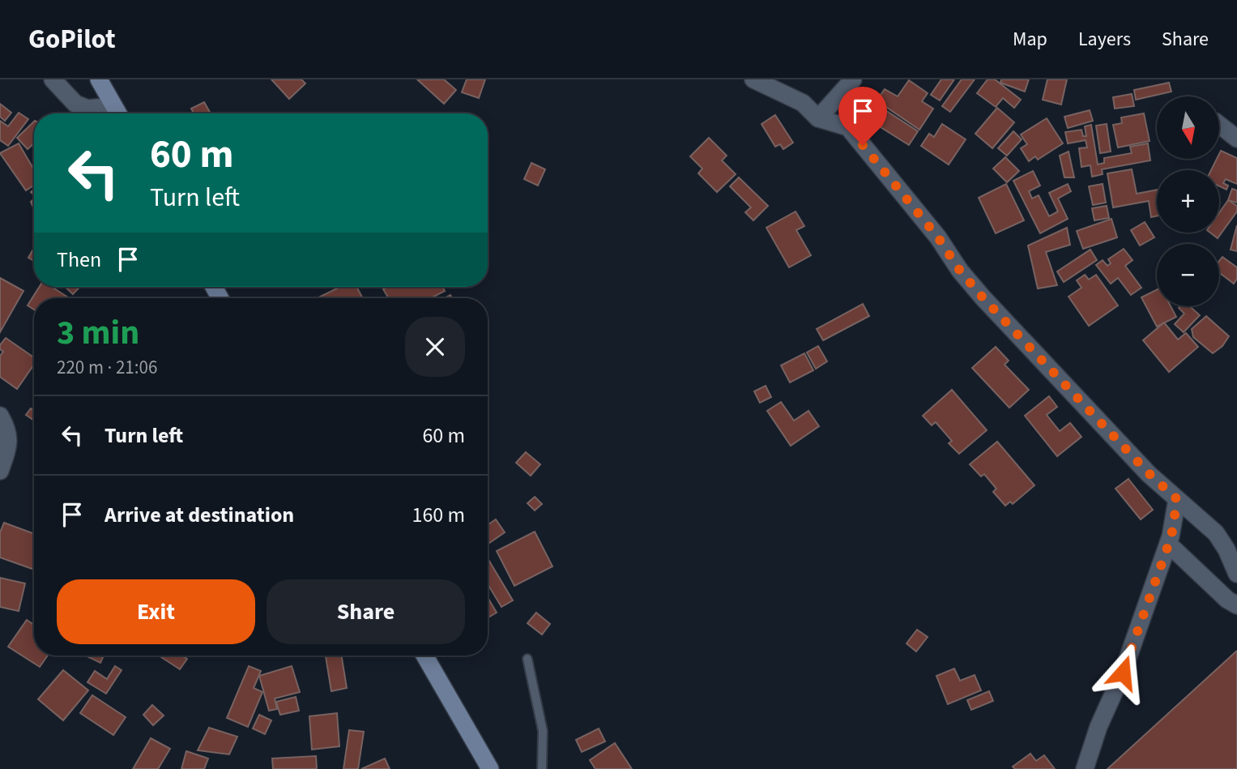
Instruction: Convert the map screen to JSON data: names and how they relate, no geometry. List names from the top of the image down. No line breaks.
{"north":"bottom","page":{"header":"GoPilot","nav":["Map","Layers","Share"],"map_buttons":["+","−"],"turn":["60 m","Turn left"],"then":"Then","heading":["3 min","220 m · 21:06"],"list":[{"name":"Turn left","value":"60 m"},{"name":"Arrive at destination","value":"160 m"}],"buttons":["Exit","Share"]}}
